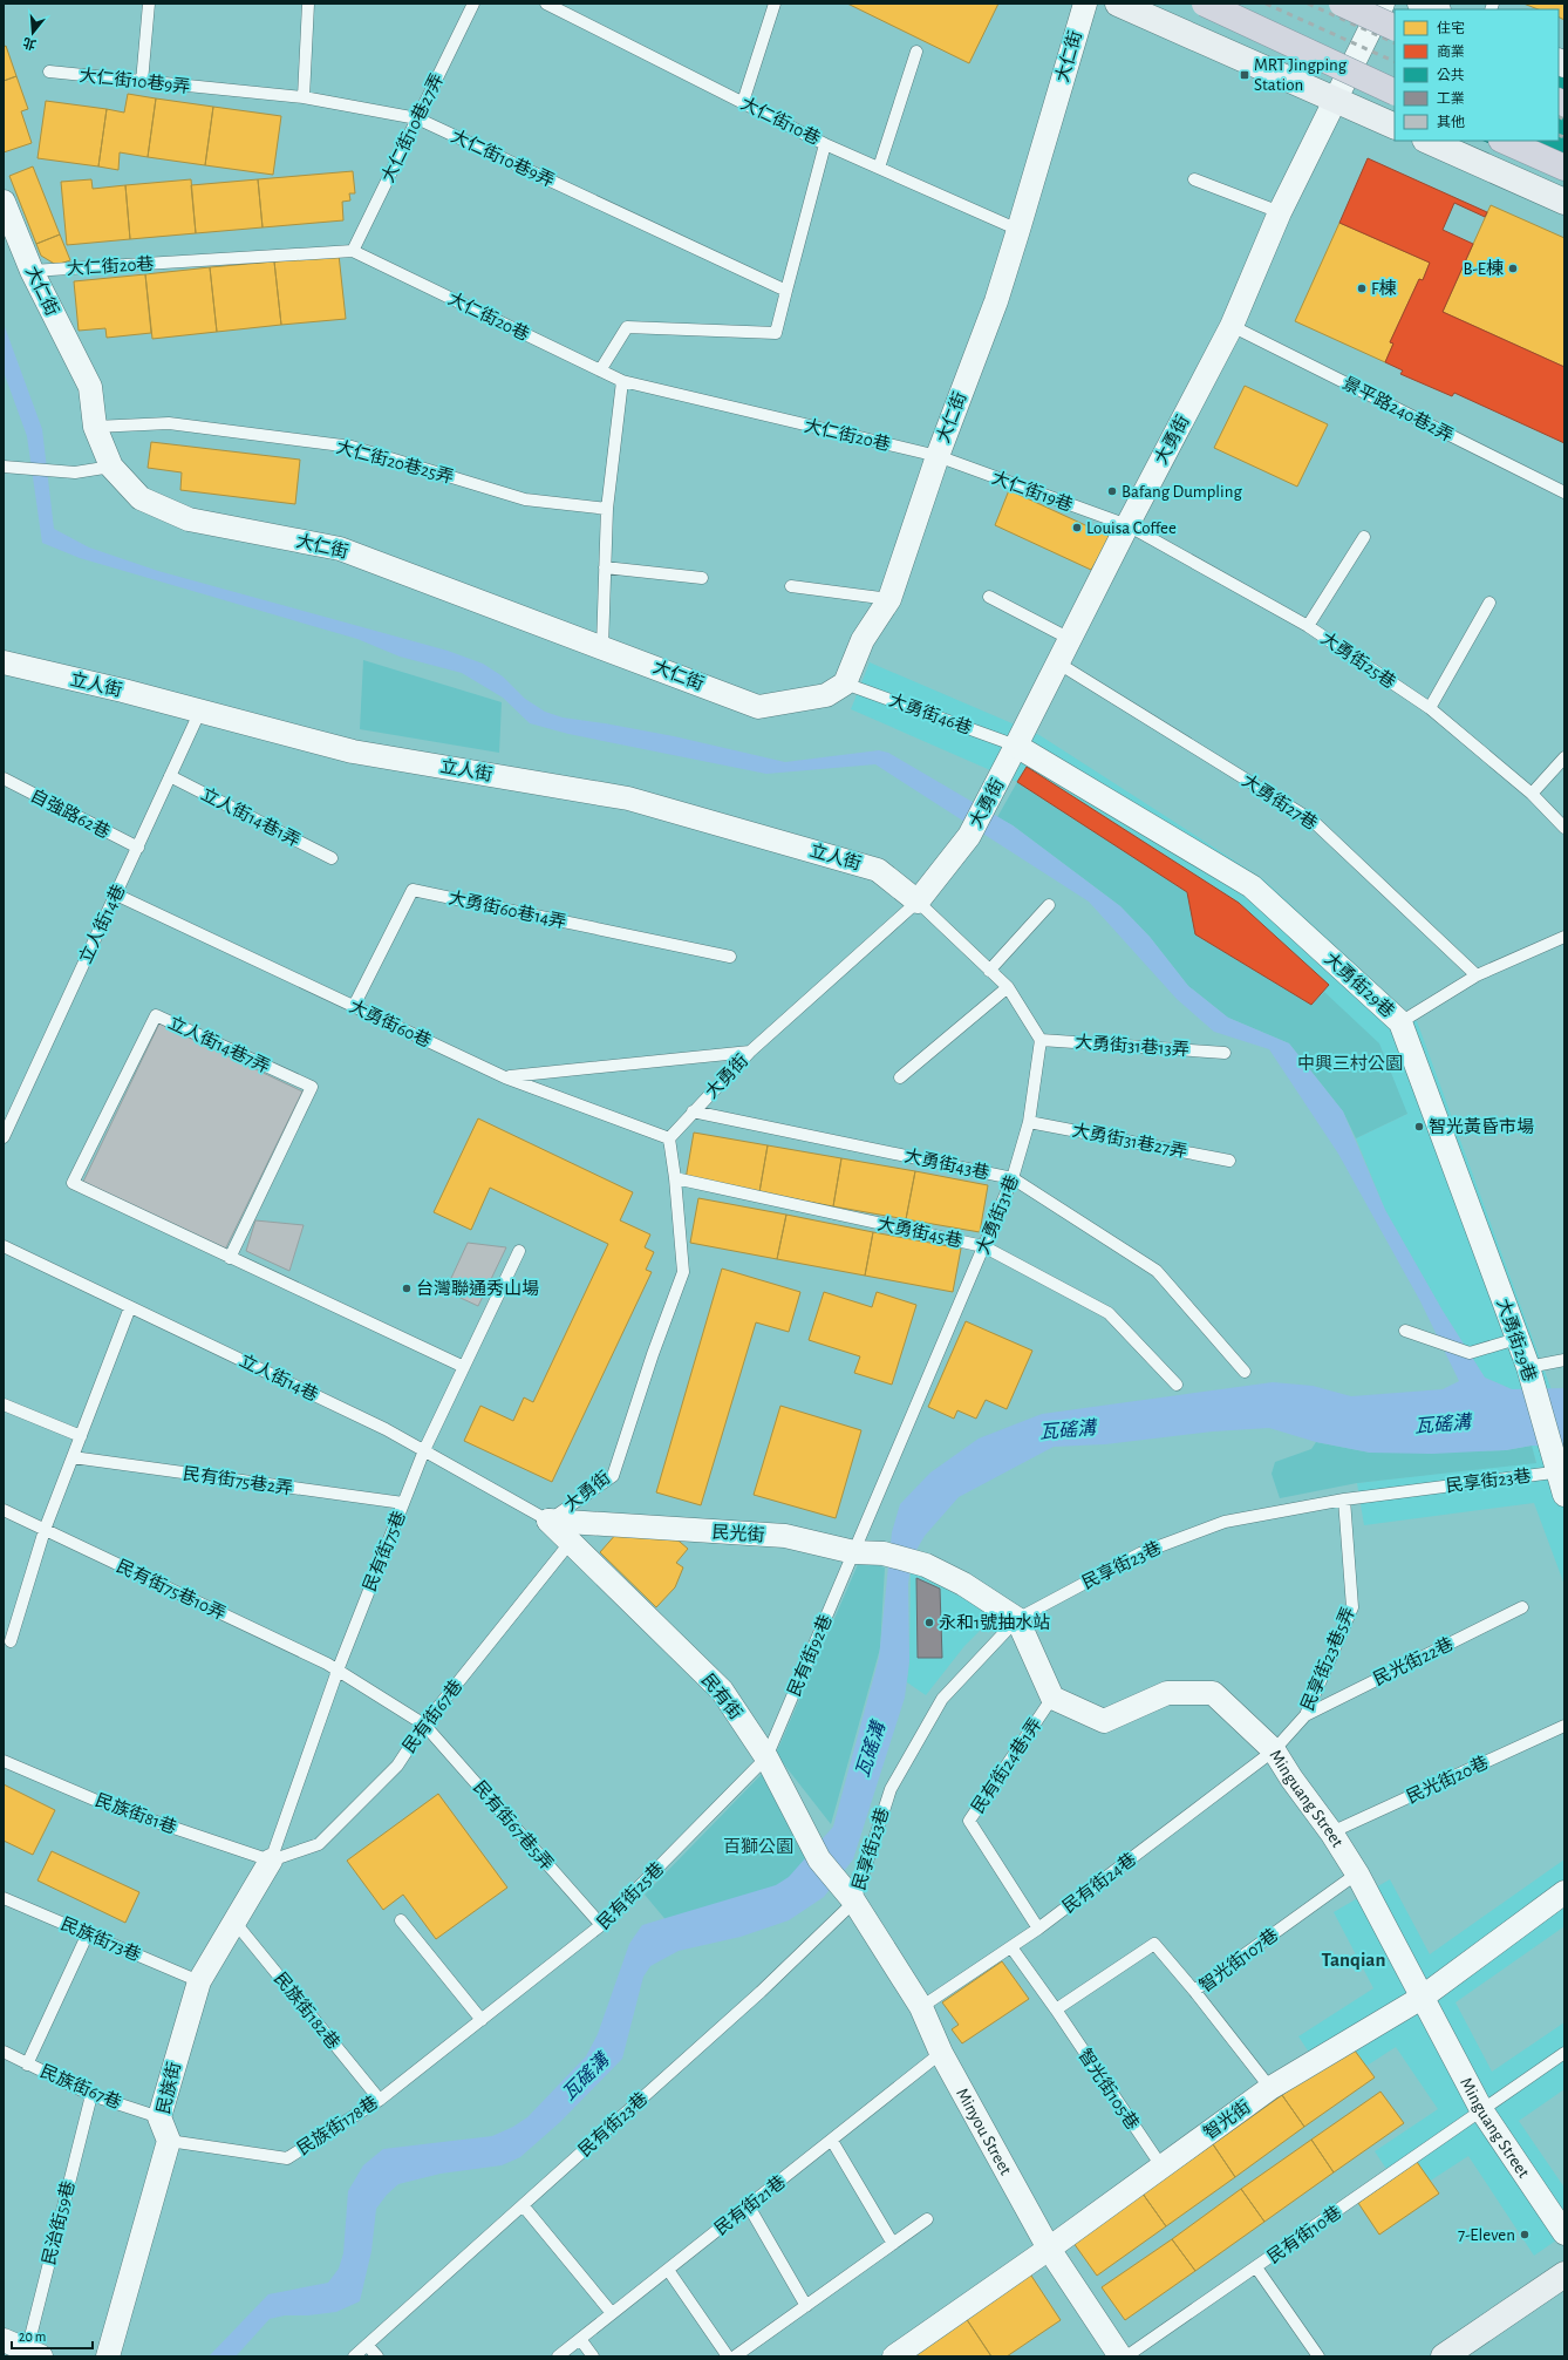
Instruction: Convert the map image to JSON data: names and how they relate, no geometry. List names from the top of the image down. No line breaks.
{"streets":{"street":["大仁街","大勇街","立人街","大勇街29巷","民光街","民有街","Minguang Street","民族街","智光街","Minyou Street"],"lane":["大仁街10巷9弄","大仁街10巷","大仁街10巷27弄","大仁街20巷","景平路240巷2弄","大仁街20巷25弄","大仁街19巷","大勇街25巷","大勇街46巷","大勇街27巷","自強路62巷","立人街14巷1弄","大勇街60巷14弄","立人街14巷","大勇街60巷","立人街14巷7弄","大勇街31巷13弄","大勇街31巷27弄","大勇街43巷","大勇街31巷","大勇街45巷","民有街75巷2弄","民享街23巷","民有街75巷","民有街75巷10弄","民有街92巷","民享街23巷5弄","民光街22巷","民有街67巷","民有街24巷1弄","民光街20巷","民族街81巷","民有街67巷5弄","民有街24巷","民有街25巷","民族街73巷","智光街107巷","民族街182巷","民族街67巷","智光街105巷","民有街23巷","民族街178巷","民有街21巷","民治街59巷","民有街10巷"]},"crossings":[["大仁街","大仁街10巷"],["大仁街","大仁街20巷"],["大仁街","大仁街20巷25弄"],["大仁街","大仁街19巷"],["大仁街","大勇街46巷"],["大仁街10巷9弄","大仁街10巷27弄"],["大仁街10巷27弄","大仁街20巷"],["大仁街20巷","大仁街19巷"],["景平路240巷2弄","大勇街"],["大勇街","大仁街19巷"],["大勇街","大勇街25巷"],["大勇街","立人街"],["大勇街","大勇街46巷"],["大勇街","大勇街27巷"],["大勇街","立人街14巷"],["大勇街","大勇街29巷"],["大勇街","大勇街60巷"],["大勇街","大勇街43巷"],["大勇街","大勇街45巷"],["大勇街","民光街"],["大勇街","民有街"],["大仁街19巷","大勇街25巷"],["立人街","立人街14巷"],["大勇街46巷","大勇街29巷"],["自強路62巷","立人街14巷"],["立人街14巷1弄","立人街14巷"],["大勇街60巷14弄","大勇街60巷"],["立人街14巷","大勇街60巷"],["立人街14巷","民光街"],["立人街14巷","民有街75巷"],["立人街14巷","民有街"],["大勇街29巷","民享街23巷"],["立人街14巷7弄","民有街75巷"],["大勇街31巷13弄","大勇街31巷"],["大勇街31巷27弄","大勇街31巷"],["大勇街43巷","大勇街31巷"],["大勇街31巷","大勇街45巷"],["大勇街31巷","民光街"],["大勇街31巷","民有街92巷"],["民有街75巷2弄","民有街75巷"],["民享街23巷","民光街"],["民享街23巷","民享街23巷5弄"],["民享街23巷","民有街"],["民享街23巷","民有街23巷"],["民享街23巷","Minyou Street"],["民光街","民有街92巷"],["民光街","民有街"],["民有街75巷","民有街75巷10弄"],["民有街75巷","民有街67巷"],["民有街75巷","民族街81巷"],["民有街75巷","民族街"],["民有街75巷10弄","民有街67巷"],["民有街75巷10弄","民有街67巷5弄"],["民有街92巷","民有街"],["民有街92巷","民有街25巷"],["民享街23巷5弄","民光街22巷"],["民享街23巷5弄","Minguang Street"],["民享街23巷5弄","民有街24巷"],["民有街","民有街67巷"],["民有街","民有街25巷"],["民有街","民有街23巷"],["民有街","Minyou Street"],["民有街67巷","民族街81巷"],["民有街67巷","民有街67巷5弄"],["民有街67巷","民族街"],["民有街24巷1弄","Minguang Street"],["民有街24巷1弄","民有街24巷"],["民光街20巷","Minguang Street"],["Minguang Street","民有街24巷"],["Minguang Street","智光街107巷"],["Minguang Street","智光街"],["Minguang Street","民有街10巷"],["民族街81巷","民族街"],["民有街67巷5弄","民有街25巷"],["民有街24巷","智光街105巷"],["民有街24巷","Minyou Street"],["民有街25巷","民族街178巷"],["民族街73巷","民族街"],["智光街107巷","智光街"],["民族街182巷","民族街"],["民族街182巷","民族街178巷"],["民族街67巷","民族街"],["民族街67巷","民治街59巷"],["民族街","民族街178巷"],["智光街105巷","智光街"],["智光街","Minyou Street"],["民有街23巷","Minyou Street"],["Minyou Street","民有街21巷"]],"districts":["Tanqian"],"water":["瓦磘溝"],"parks":["中興三村公園","百獅公園"],"places":{"transit":["MRT Jingping Station"],"other":["B-E棟","F棟","Bafang Dumpling","Louisa Coffee","智光黃昏市場","台灣聯通秀山場","永和1號抽水站","7-Eleven"]},"legend":["住宅","商業","公共","工業","其他"],"scale_bar":"20 m","north":"bottom"}
